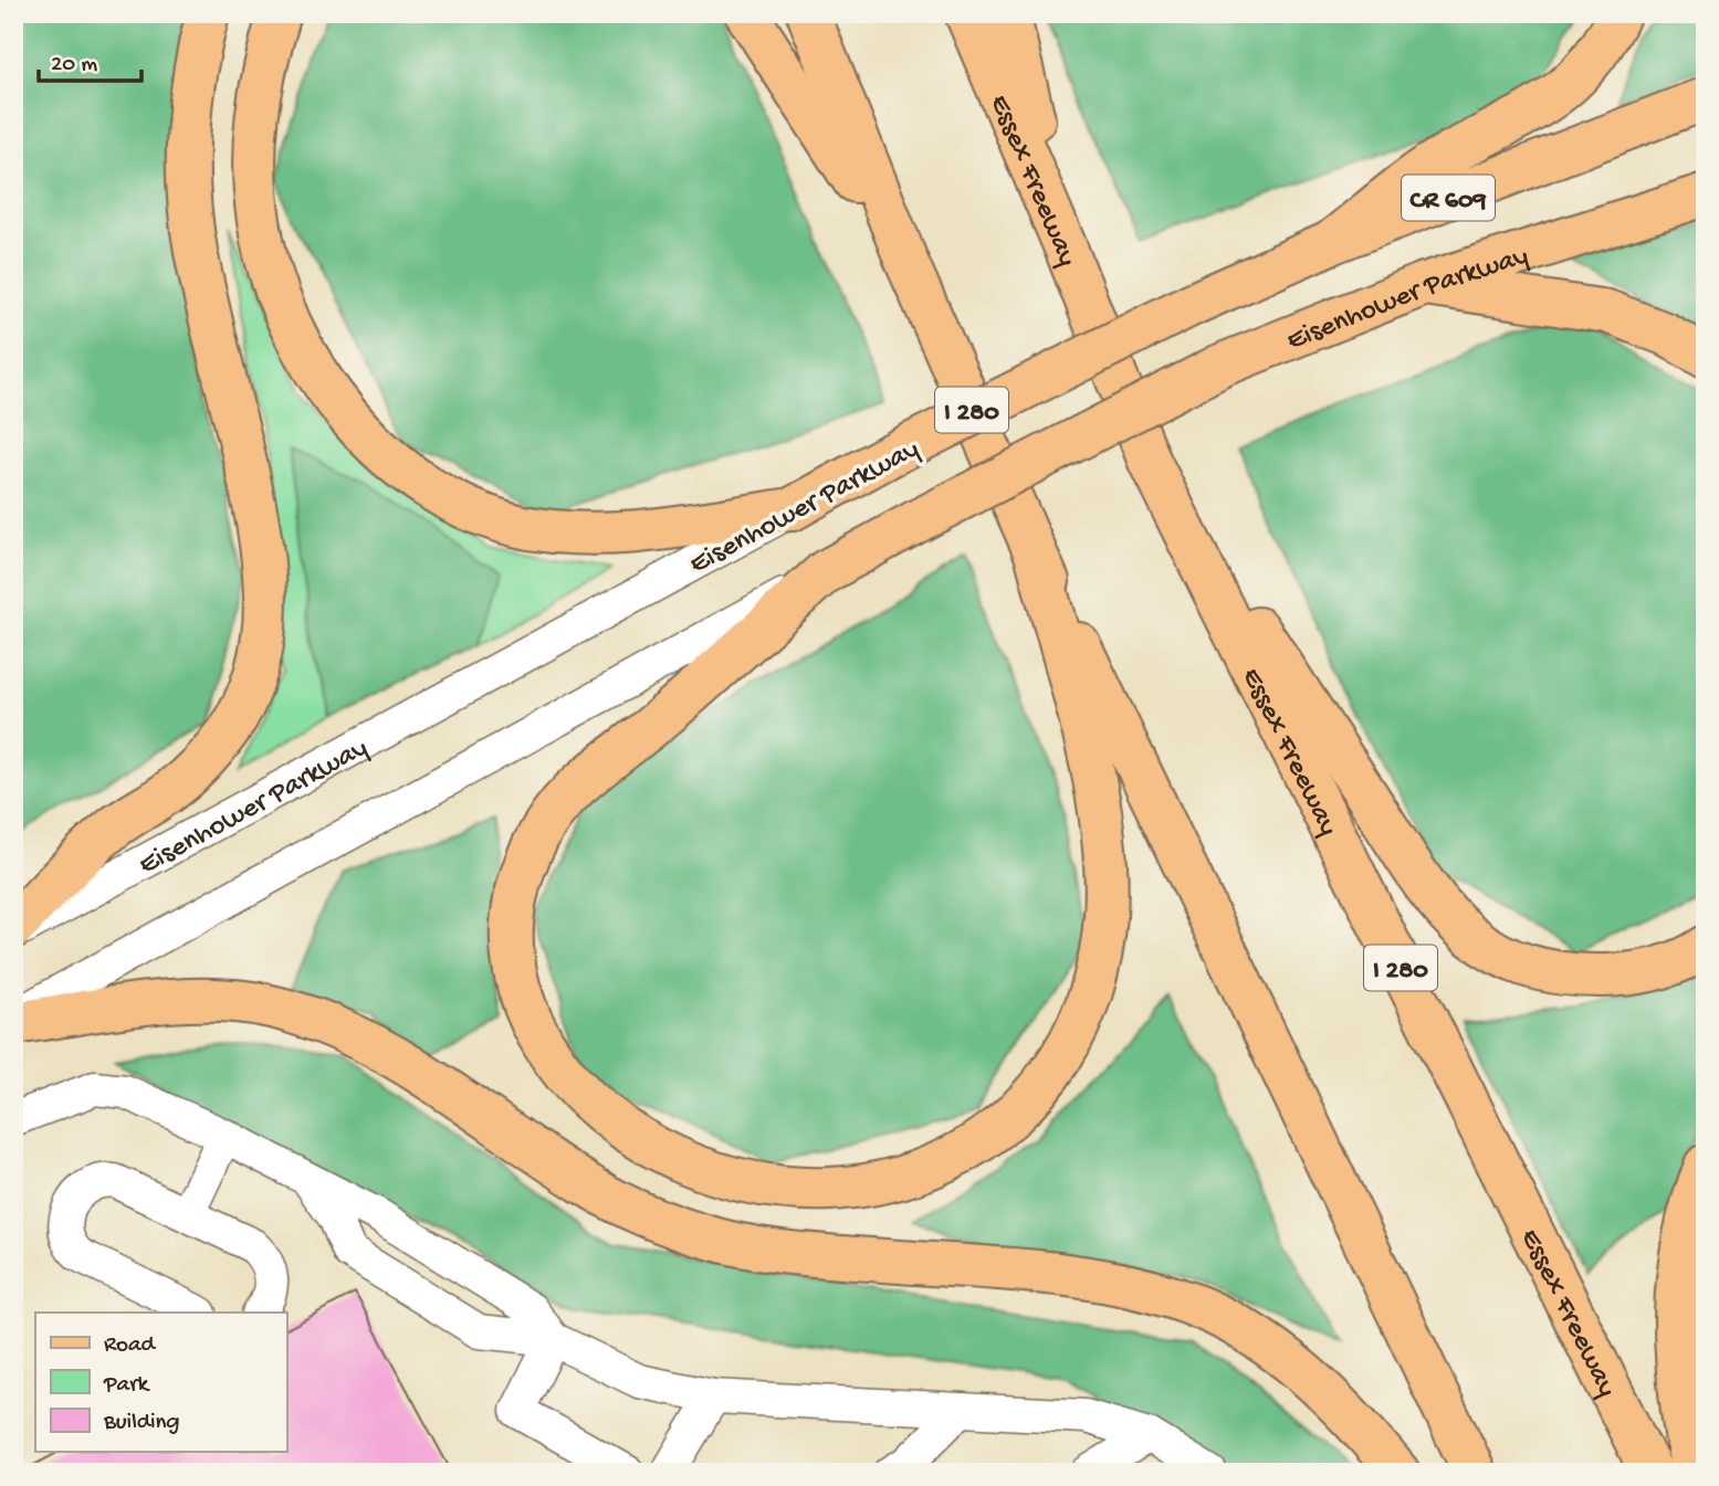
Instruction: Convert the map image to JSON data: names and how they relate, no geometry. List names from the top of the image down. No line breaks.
{"streets":{"main road":["Essex Freeway","CR 609","Eisenhower Parkway","I 280"]},"legend":["Road","Park","Building"],"scale_bar":"20 m"}
